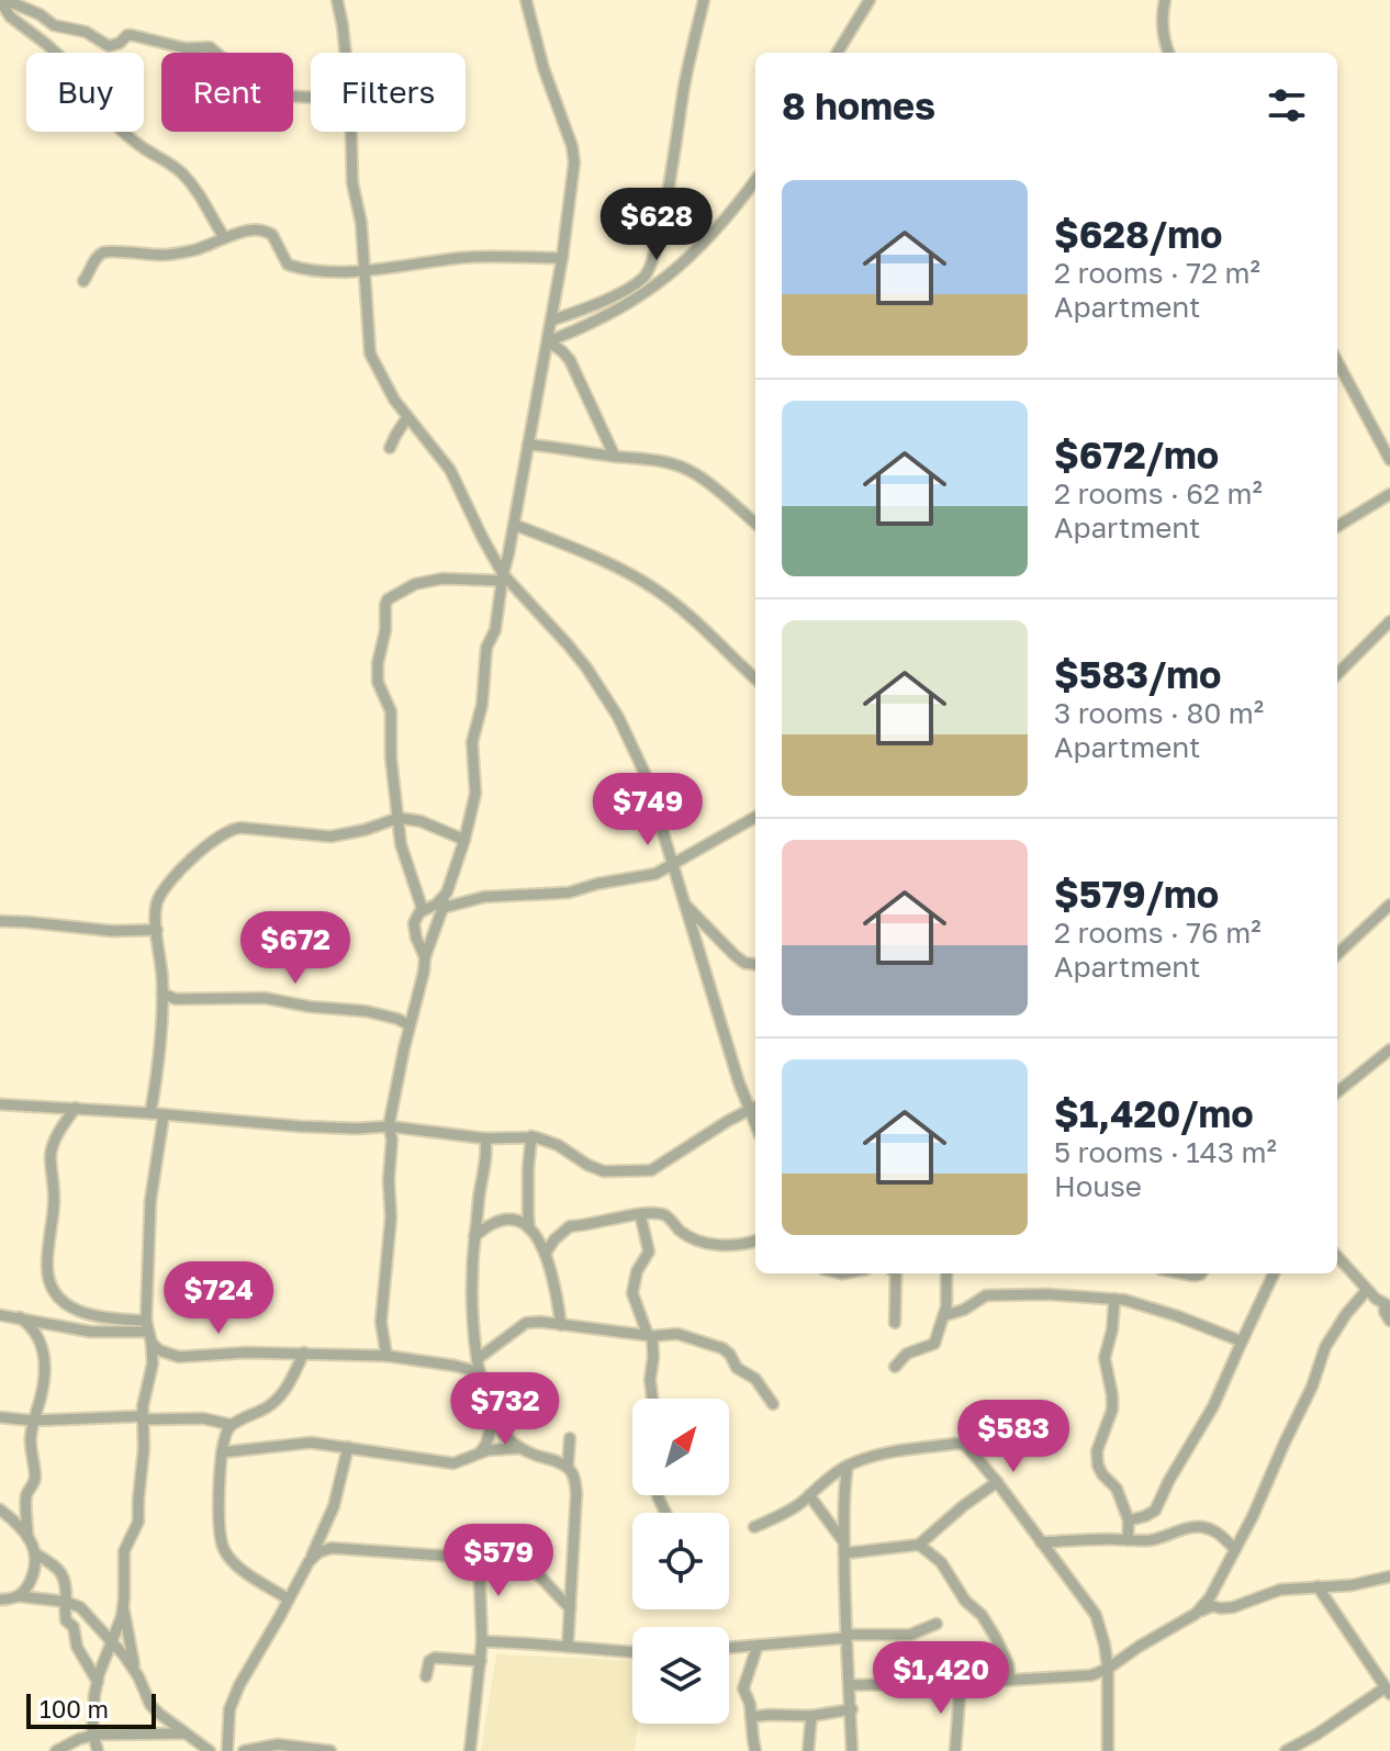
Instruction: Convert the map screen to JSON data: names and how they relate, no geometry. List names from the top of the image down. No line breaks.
{"scale_bar":"100 m","north":"top right","page":{"chip":["Buy","Rent","Filters"],"heading":"8 homes","list":[{"name":"$628/mo","note":"2 rooms · 72 m² · Apartment"},{"name":"$672/mo","note":"2 rooms · 62 m² · Apartment"},{"name":"$583/mo","note":"3 rooms · 80 m² · Apartment"},{"name":"$579/mo","note":"2 rooms · 76 m² · Apartment"},{"name":"$1,420/mo","note":"5 rooms · 143 m² · House"}],"price":["$628","$749","$672","$724","$732","$583","$579","$1,420"],"scale":"100 m"}}
